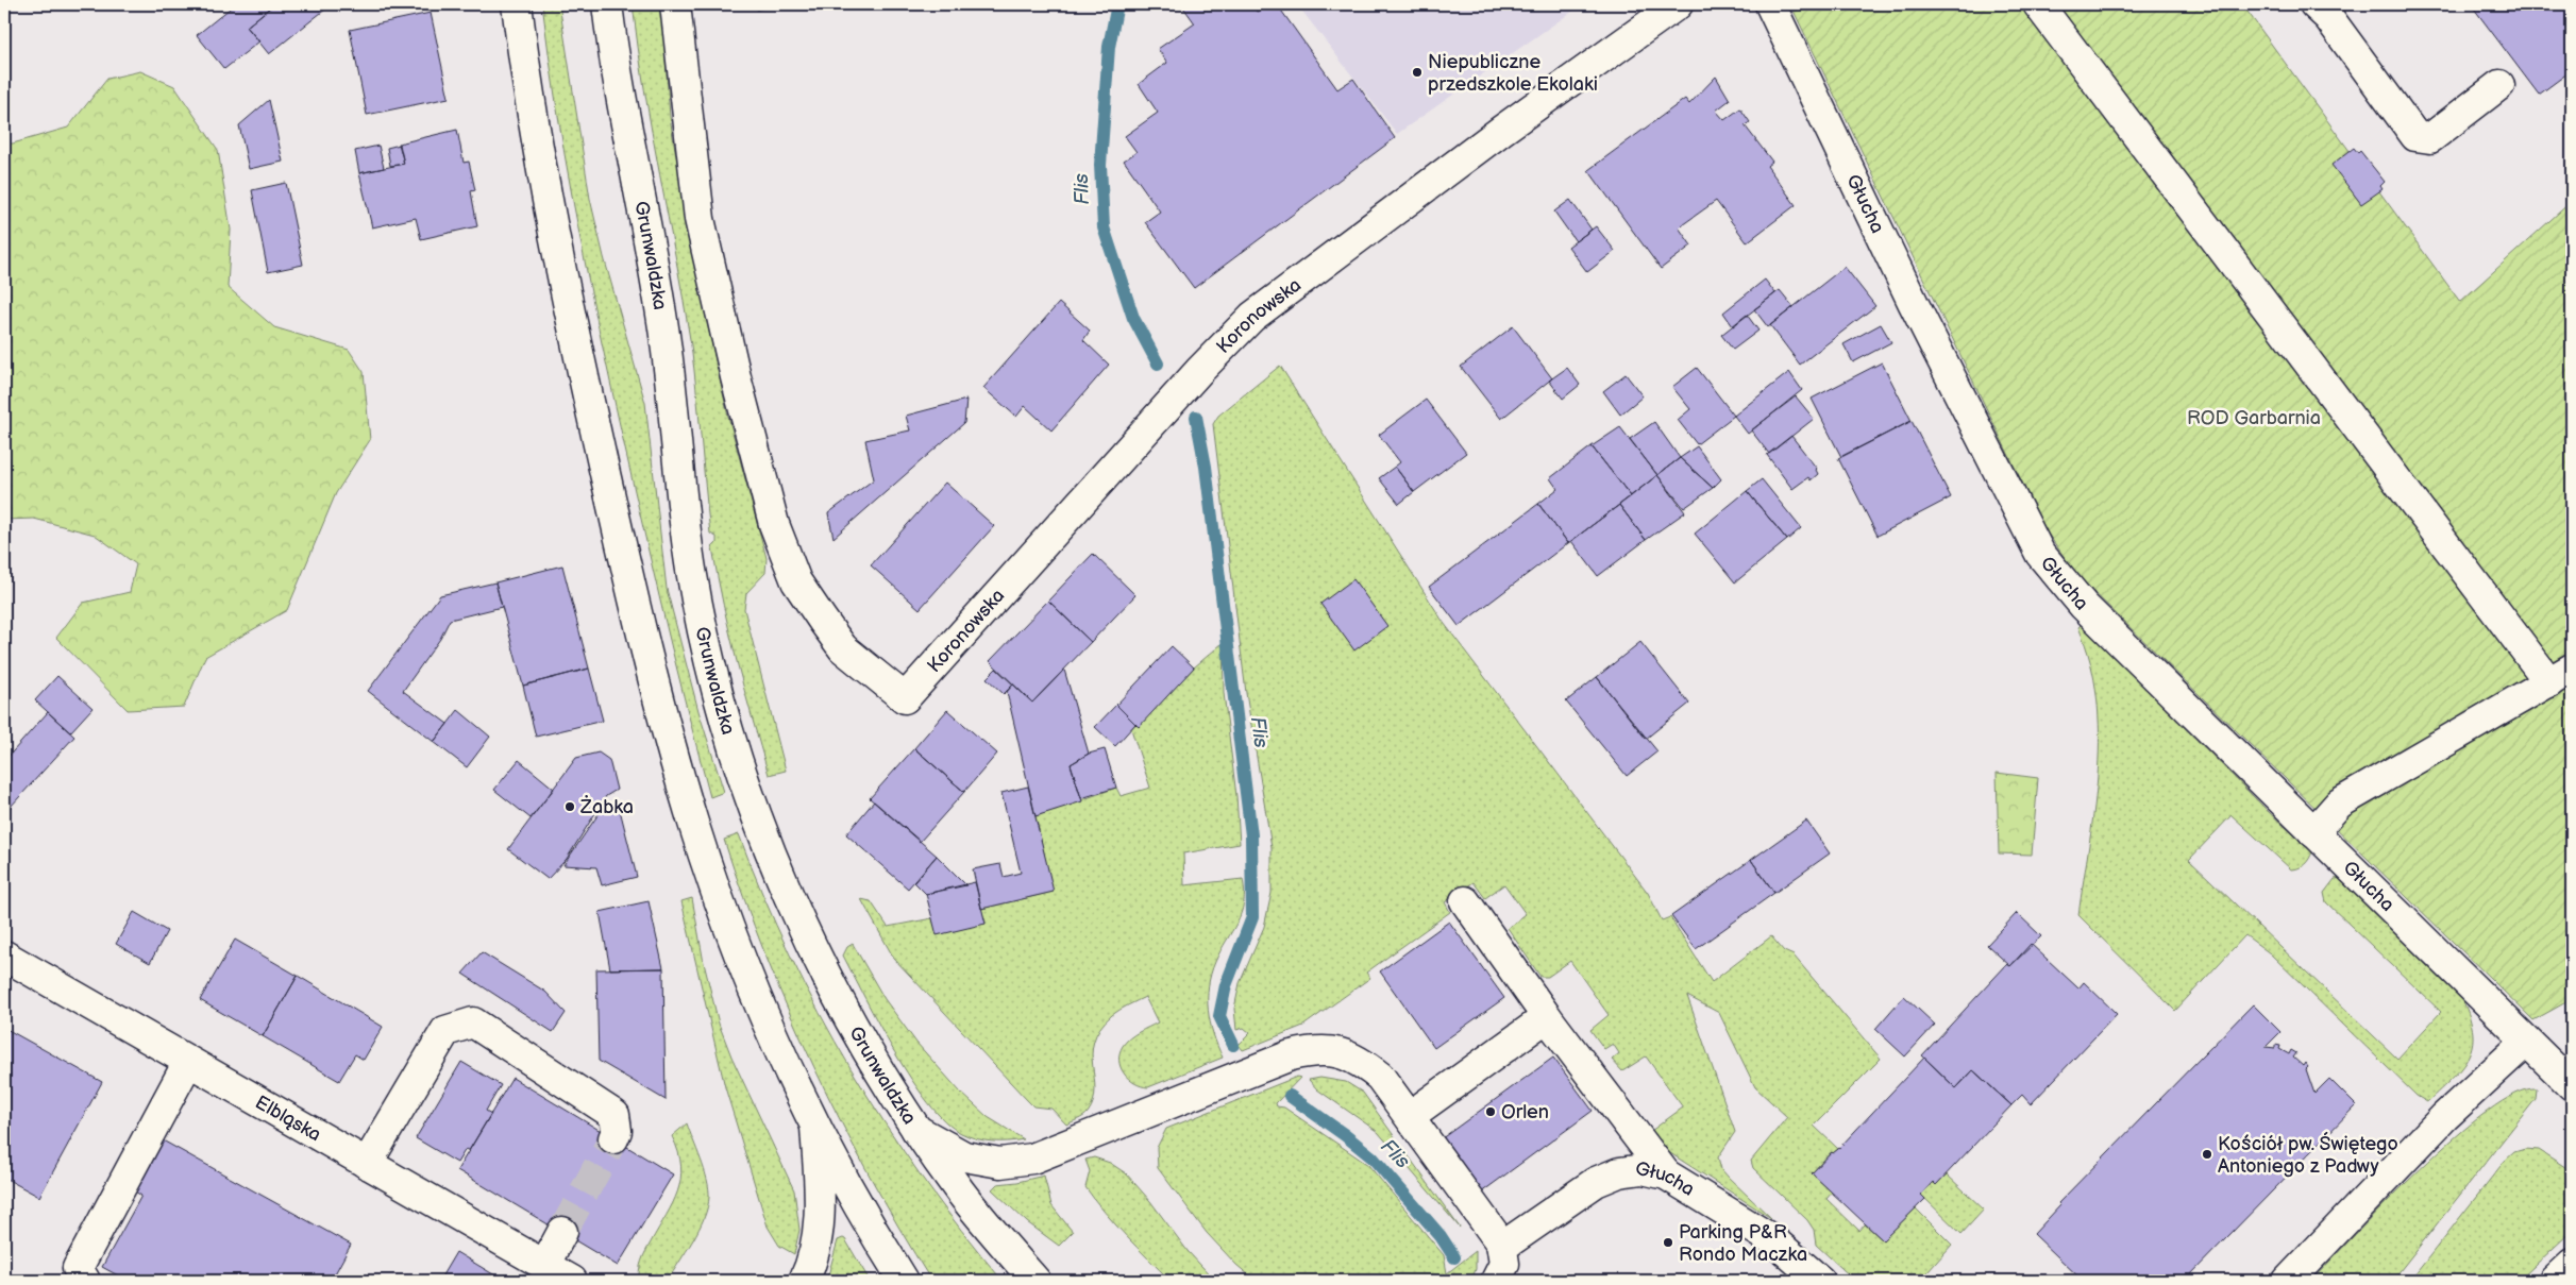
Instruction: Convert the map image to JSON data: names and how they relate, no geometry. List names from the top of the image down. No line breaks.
{"streets":{"street":["Głucha","Grunwaldzka","Koronowska","Elbląska"]},"water":["Flis"],"parks":["ROD Garbarnia"],"places":["Niepubliczne przedszkole Ekolaki","Żabka","Orlen","Kościół pw. Świętego Antoniego z Padwy","Parking P&R Rondo Maczka"]}
